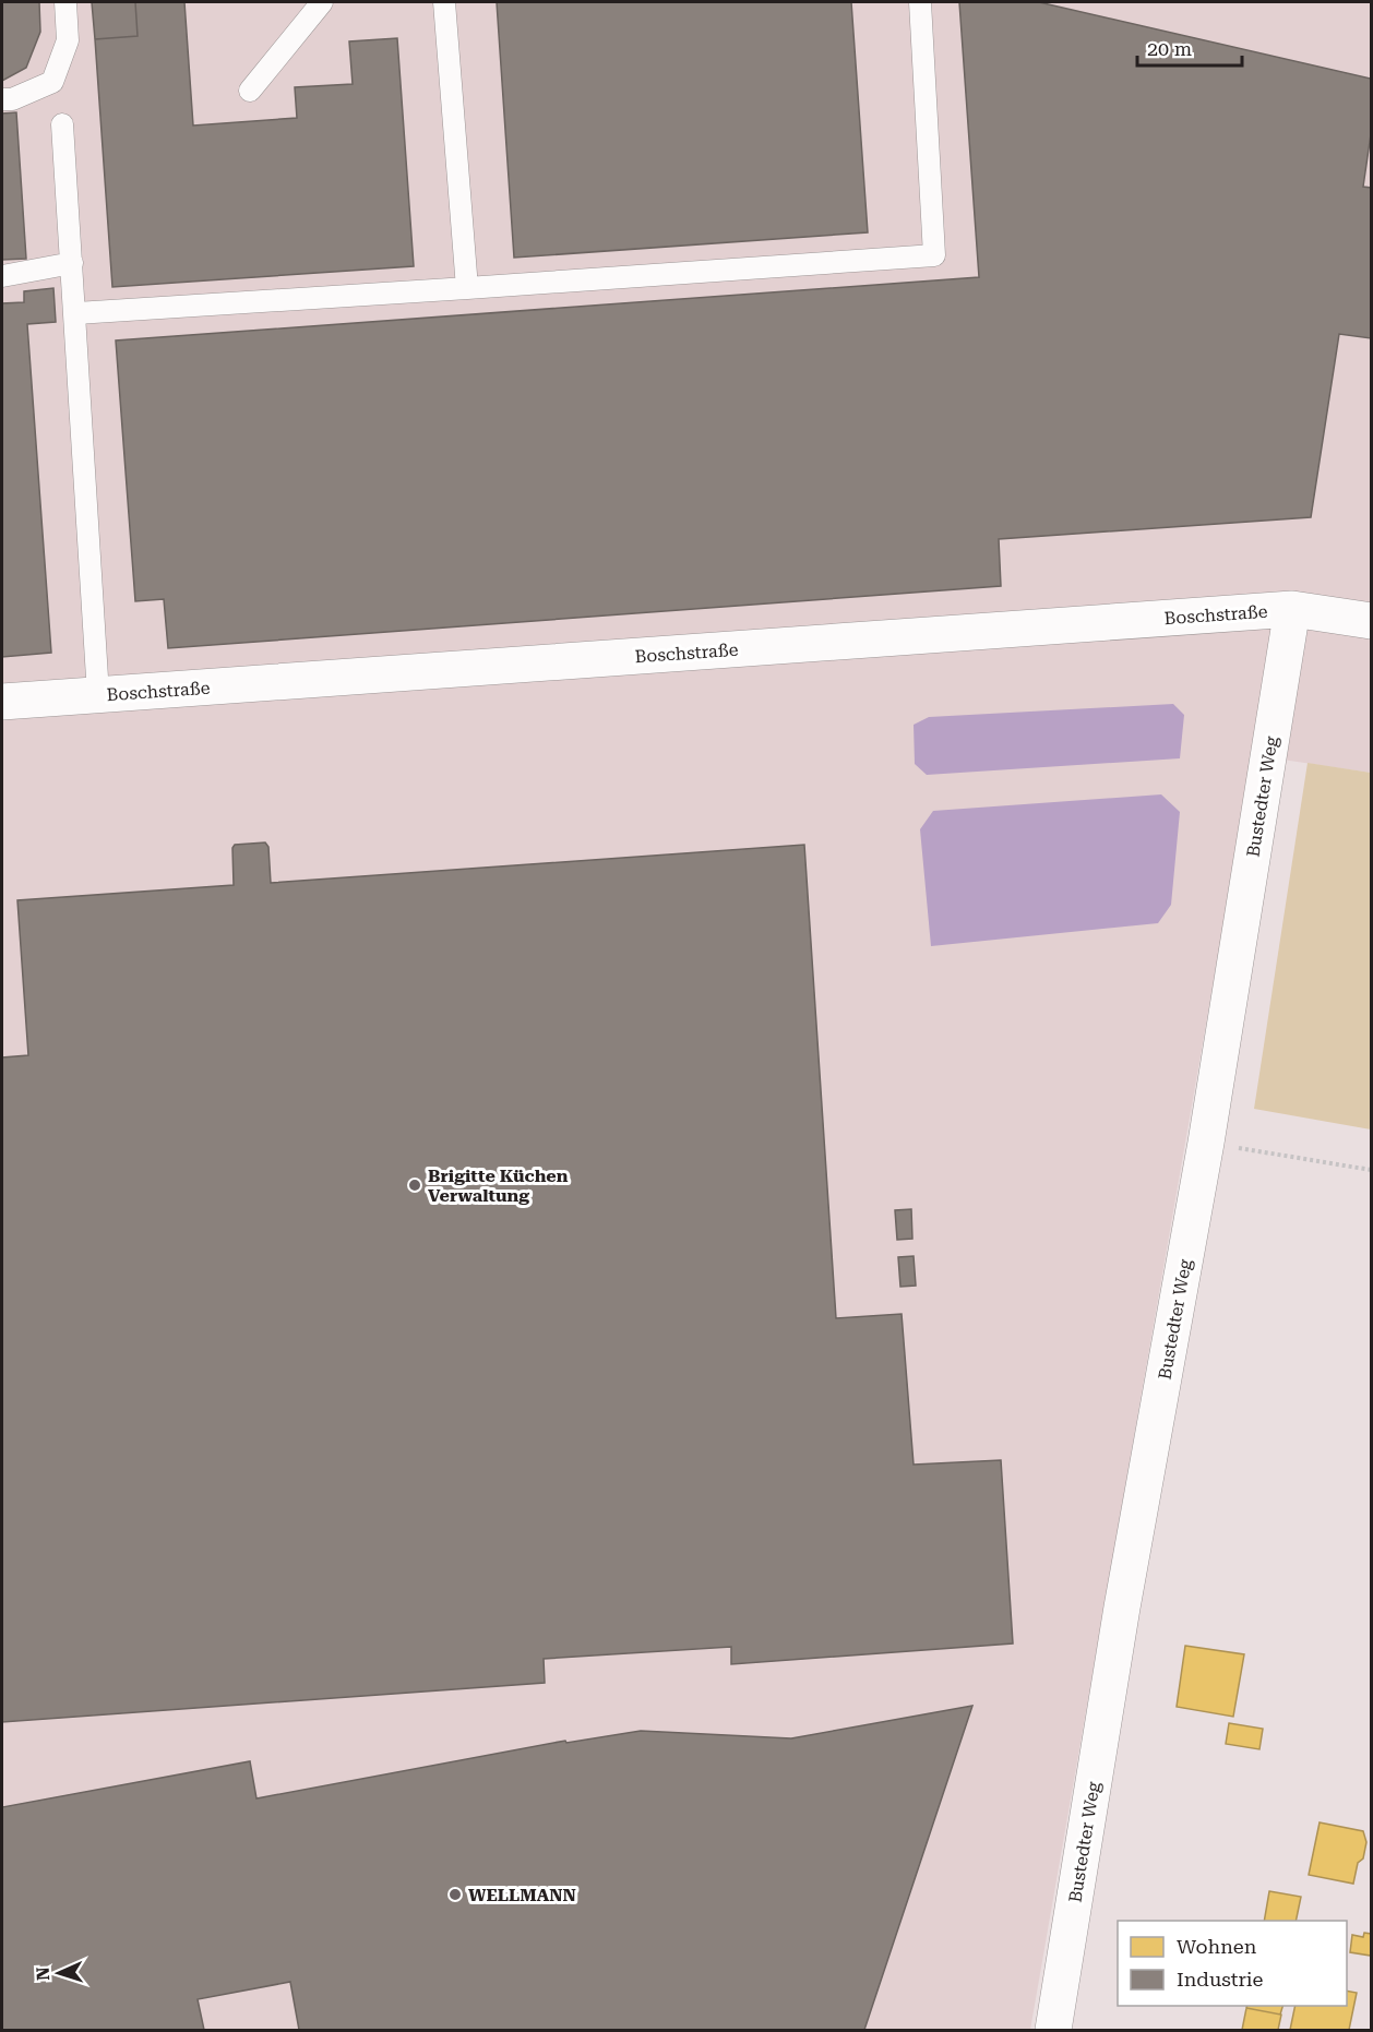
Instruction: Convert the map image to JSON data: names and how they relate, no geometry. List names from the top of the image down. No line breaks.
{"streets":{"street":["Boschstraße","Bustedter Weg"]},"crossings":[["Boschstraße","Bustedter Weg"]],"places":["Brigitte Küchen Verwaltung","WELLMANN"],"legend":["Wohnen","Industrie"],"scale_bar":"20 m","north":"left"}
